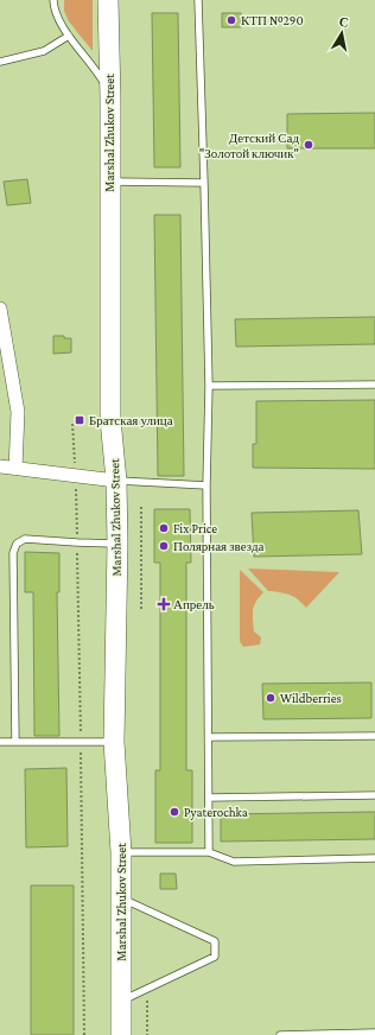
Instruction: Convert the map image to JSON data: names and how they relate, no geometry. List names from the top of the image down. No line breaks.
{"streets":{"main road":["Marshal Zhukov Street"]},"places":{"other":["КТП №290","Детский Сад \"Золотой ключик\"","Fix Price","Полярная звезда","Wildberries","Pyaterochka"],"transit":["Братская улица"],"health":["Апрель"]},"north":"top"}
